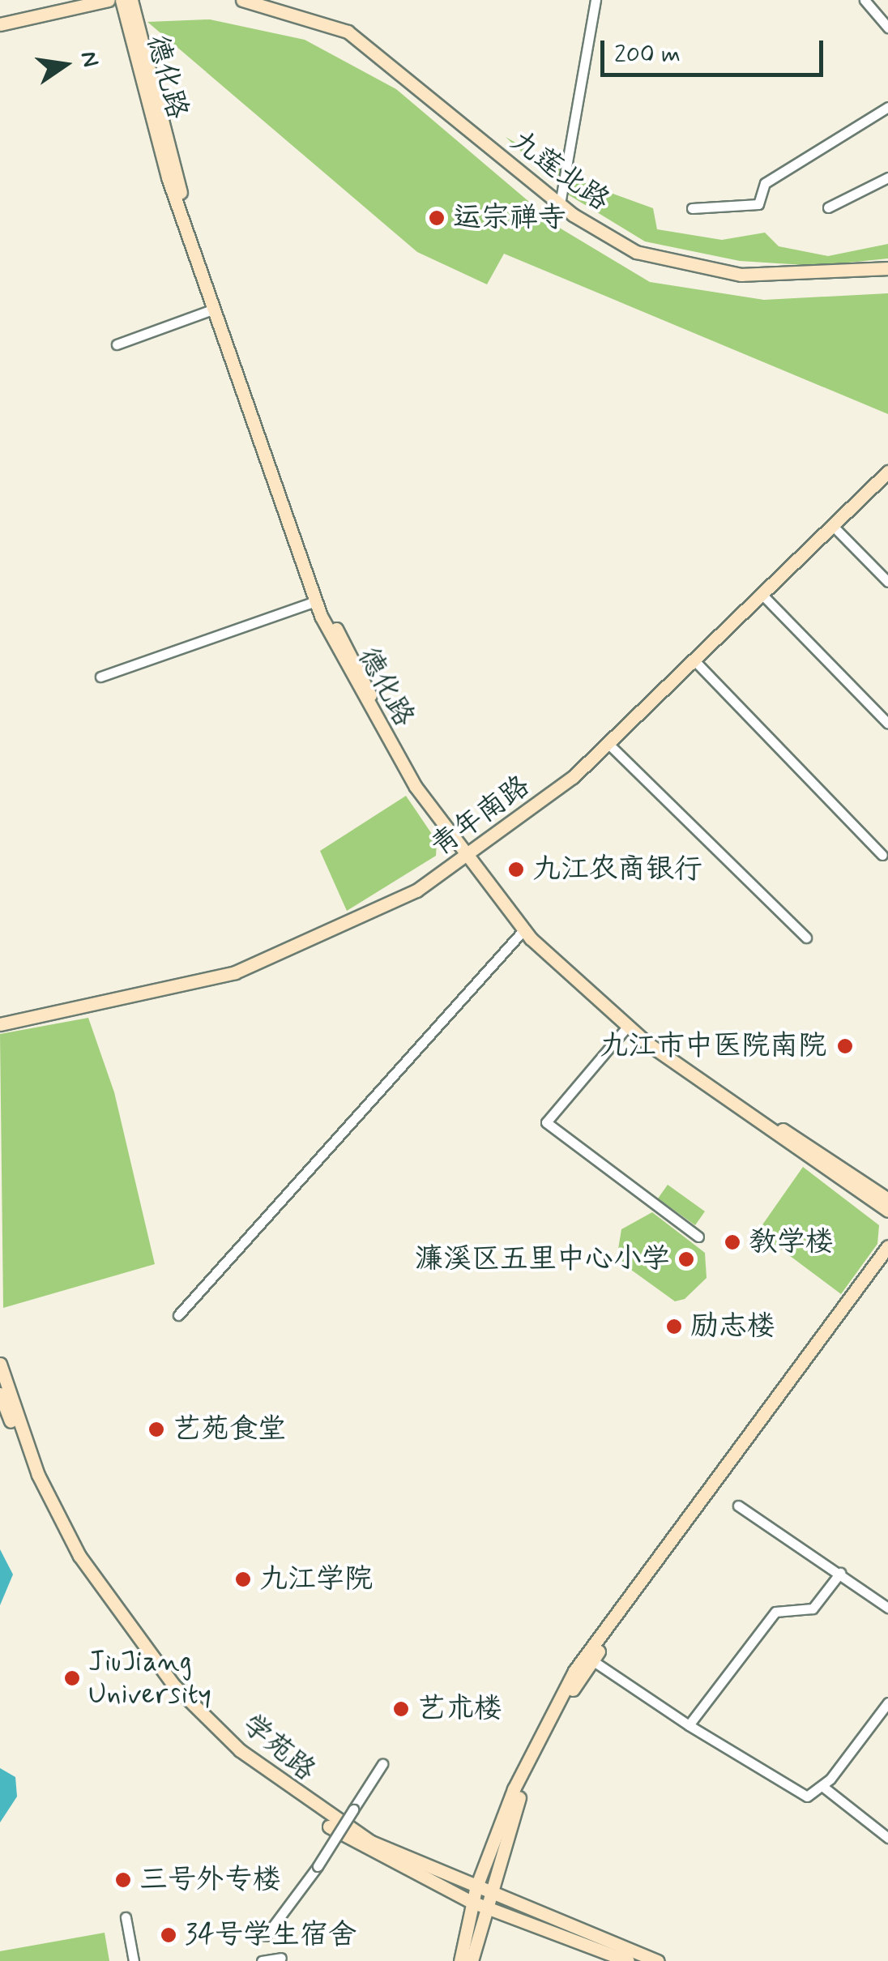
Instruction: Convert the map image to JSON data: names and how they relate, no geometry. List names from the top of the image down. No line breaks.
{"streets":{"main road":["德化路","九莲北路","青年南路","学苑路"]},"crossings":[["德化路","青年南路"]],"places":["运宗禅寺","九江农商银行","九江市中医院南院","教学楼","濂溪区五里中心小学","励志楼","艺苑食堂","九江学院","JiuJiang University","艺术楼","三号外专楼","34号学生宿舍"],"scale_bar":"200 m","north":"right"}
